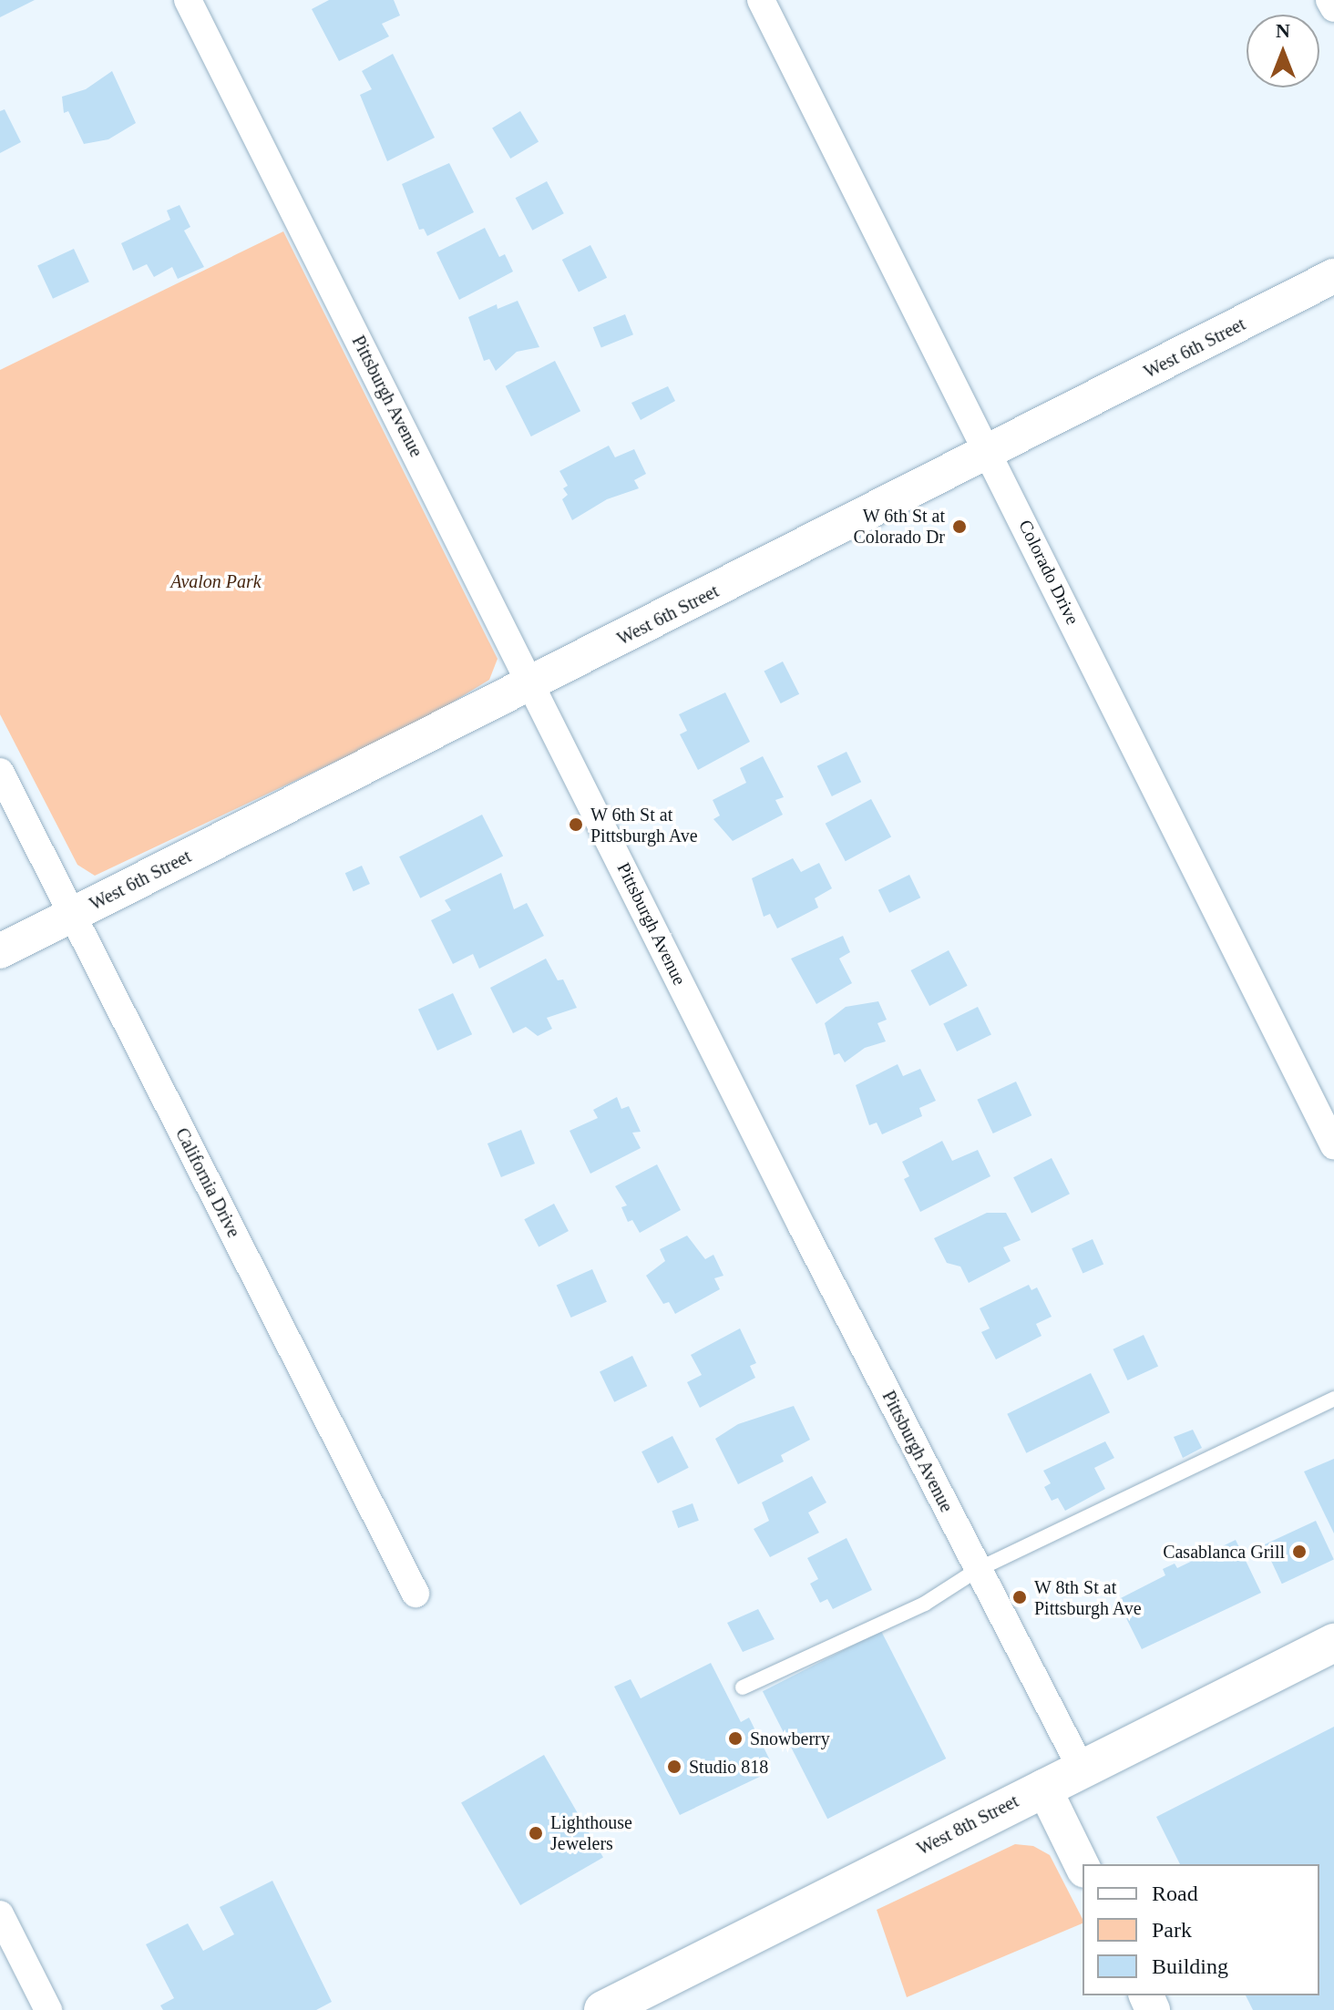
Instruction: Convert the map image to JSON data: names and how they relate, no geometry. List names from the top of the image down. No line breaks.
{"streets":{"main road":["West 8th Street"],"street":["West 6th Street","Pittsburgh Avenue","Colorado Drive","California Drive"]},"crossings":[["West 6th Street","Pittsburgh Avenue"],["West 6th Street","Colorado Drive"],["West 6th Street","California Drive"],["Pittsburgh Avenue","West 8th Street"]],"parks":["Avalon Park"],"places":["W 6th St at Colorado Dr","W 6th St at Pittsburgh Ave","Casablanca Grill","W 8th St at Pittsburgh Ave","Snowberry","Studio 818","Lighthouse Jewelers"],"legend":["Road","Park","Building"],"north":"top"}
